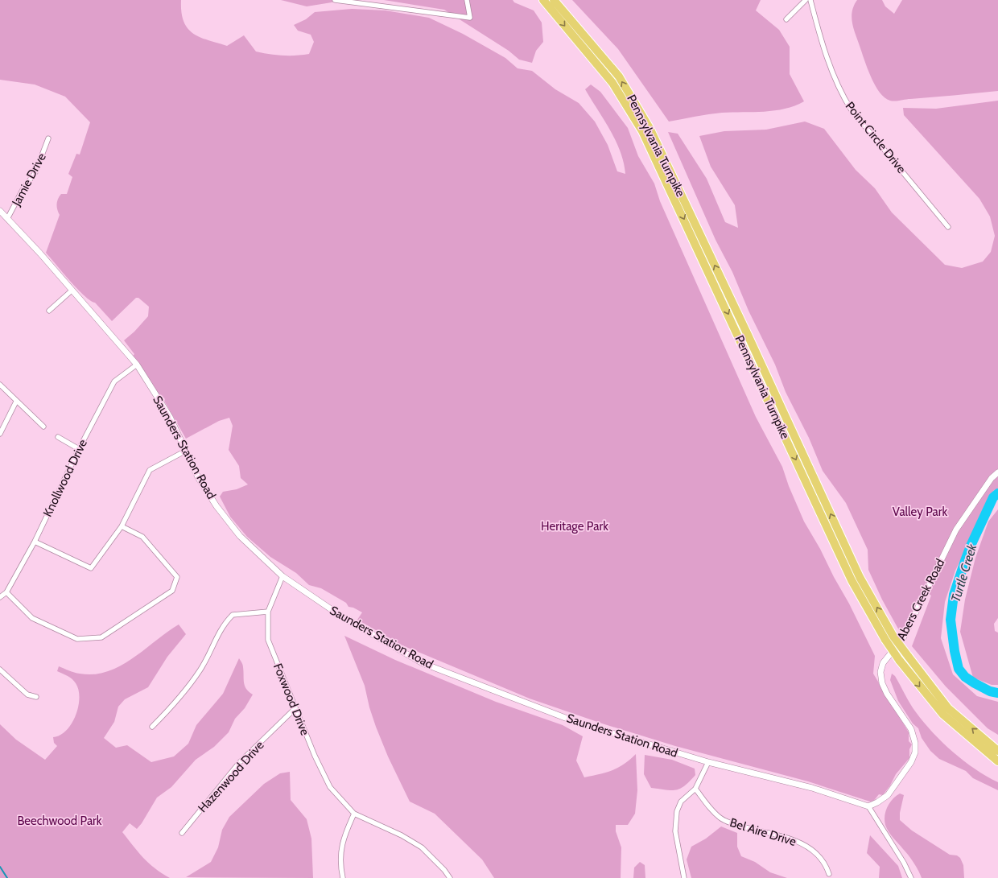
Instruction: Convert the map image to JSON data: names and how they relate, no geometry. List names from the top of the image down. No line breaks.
{"streets":{"highway":["Pennsylvania Turnpike"],"street":["Point Circle Drive","Jamie Drive","Saunders Station Road","Knollwood Drive","Abers Creek Road","Foxwood Drive","Hazenwood Drive","Bel Aire Drive"]},"crossings":[["Jamie Drive","Saunders Station Road"],["Saunders Station Road","Knollwood Drive"],["Saunders Station Road","Abers Creek Road"],["Saunders Station Road","Foxwood Drive"],["Foxwood Drive","Hazenwood Drive"]],"water":["Turtle Creek"],"parks":["Valley Park","Heritage Park","Beechwood Park"]}
